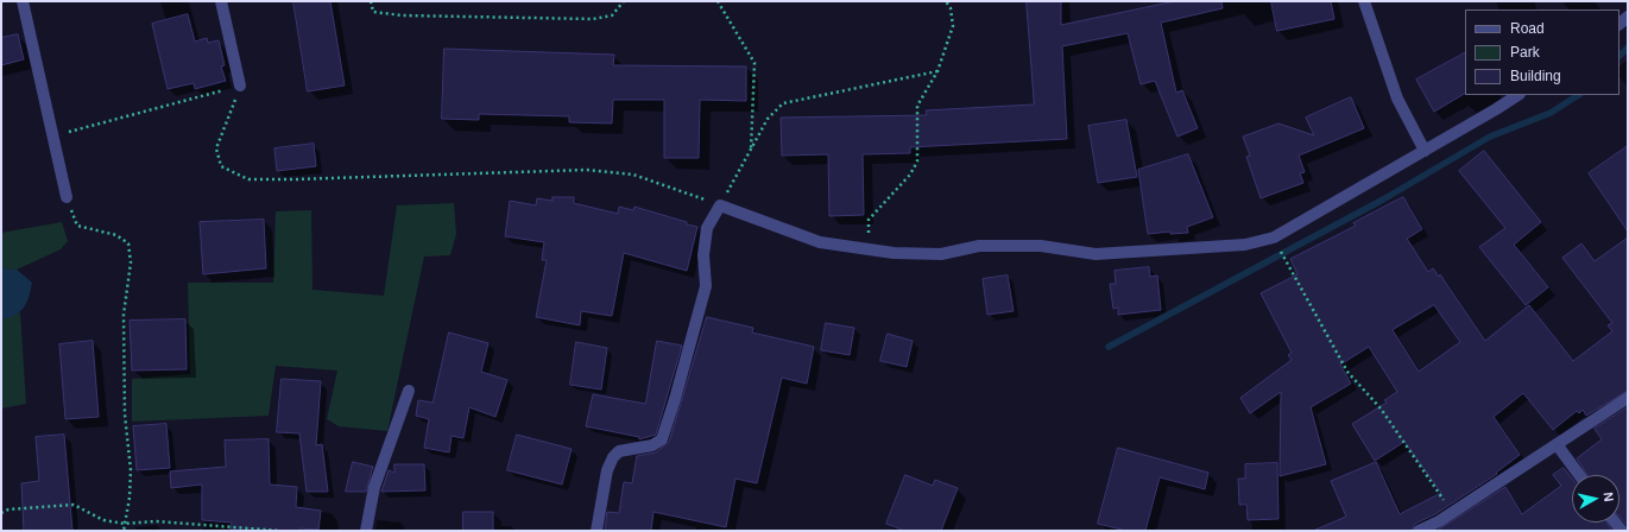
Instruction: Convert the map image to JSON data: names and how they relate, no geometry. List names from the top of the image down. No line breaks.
{"legend":["Road","Park","Building"],"north":"right"}
